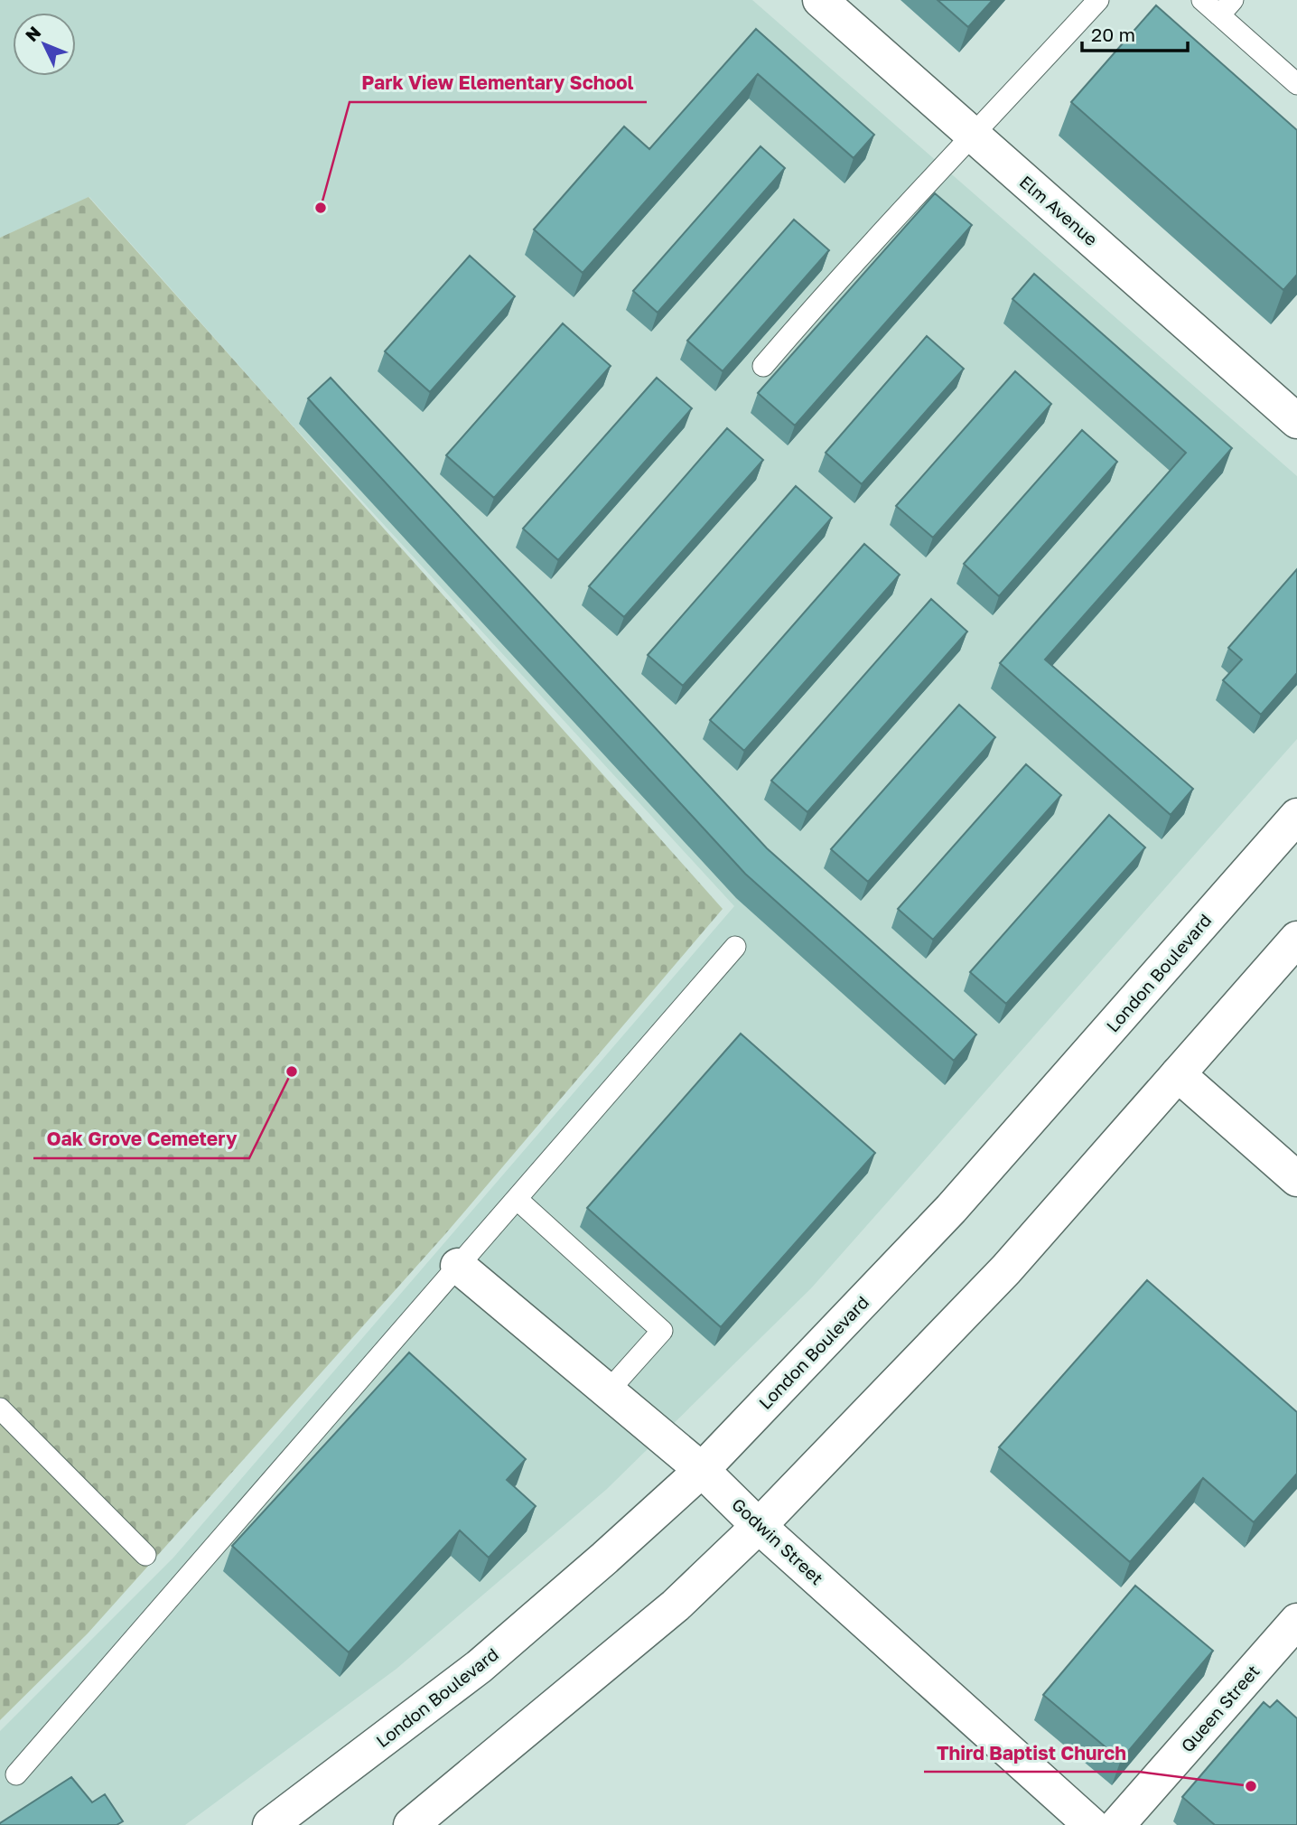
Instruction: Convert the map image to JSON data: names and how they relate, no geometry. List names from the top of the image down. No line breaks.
{"streets":{"main road":["Elm Avenue","London Boulevard","Godwin Street","Queen Street"]},"crossings":[["London Boulevard","Godwin Street"]],"places":["Park View Elementary School","Oak Grove Cemetery","Third Baptist Church"],"scale_bar":"20 m","north":"top left"}
